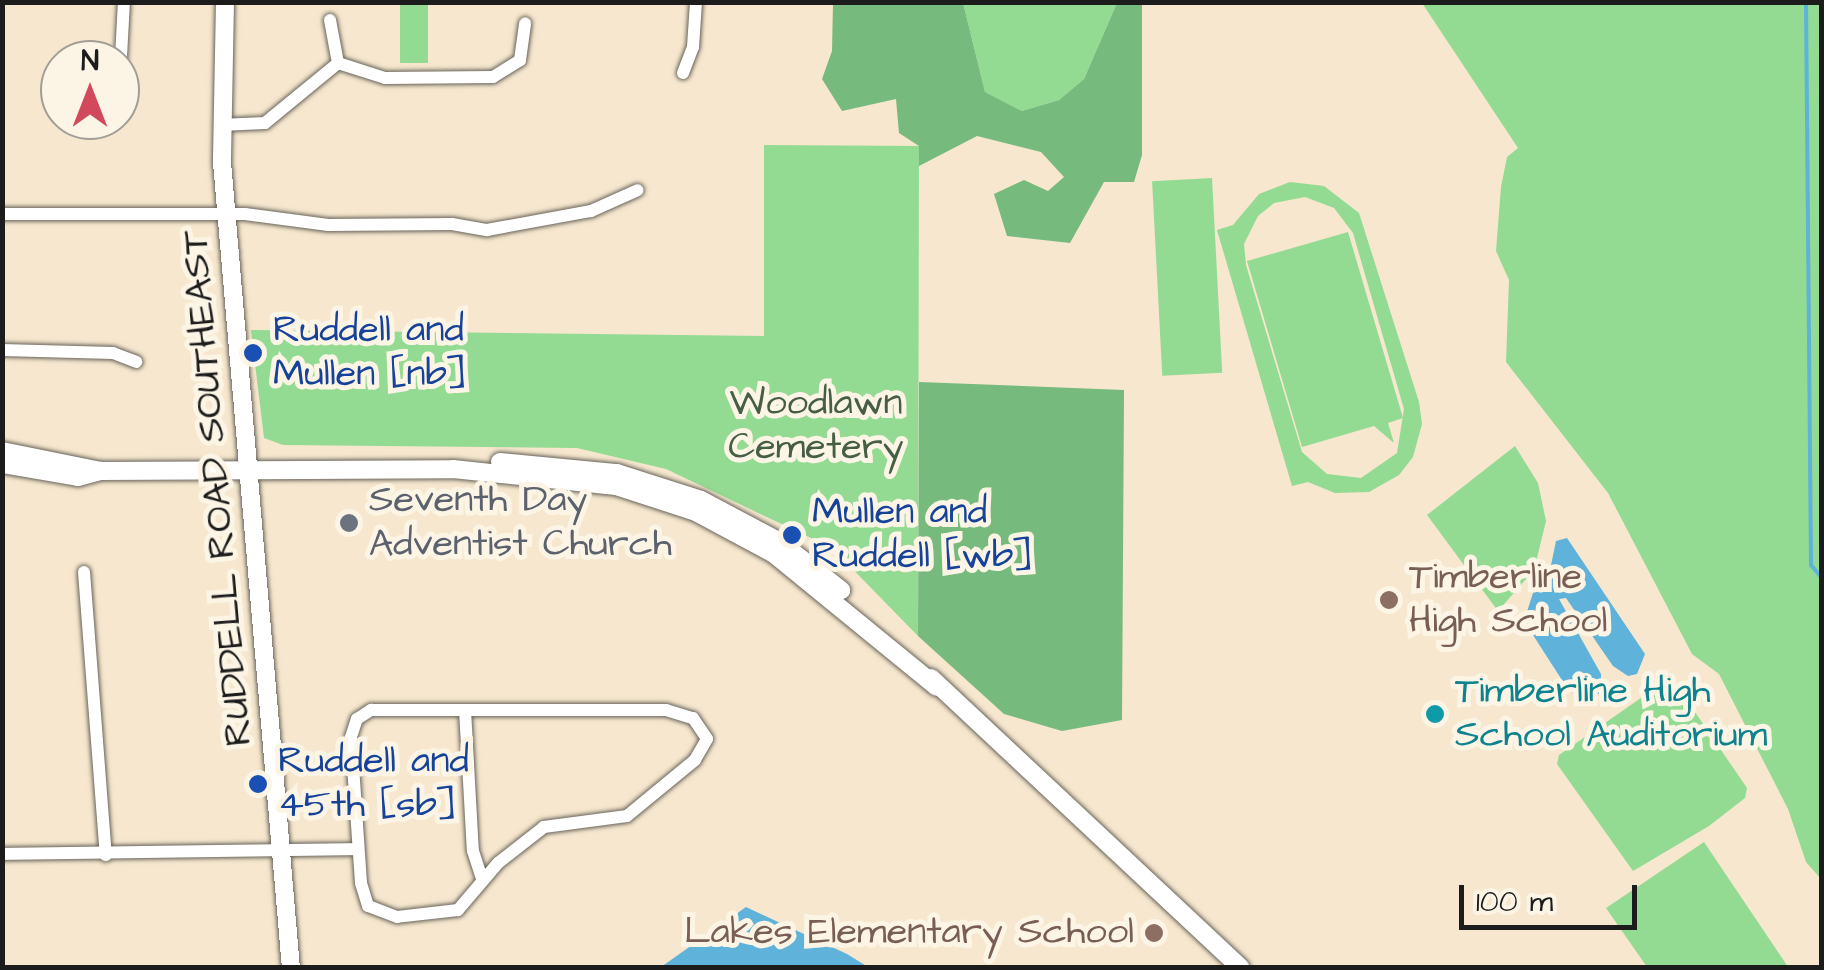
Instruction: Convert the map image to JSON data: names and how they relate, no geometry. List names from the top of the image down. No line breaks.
{"streets":{"street":["RUDDELL ROAD SOUTHEAST"]},"parks":["Woodlawn Cemetery"],"places":["Ruddell and Mullen [nb]","Seventh Day Adventist Church","Mullen and Ruddell [wb]","Timberline High School","Timberline High School Auditorium","Ruddell and 45th [sb]","Lakes Elementary School"],"scale_bar":"100 m","north":"top"}
